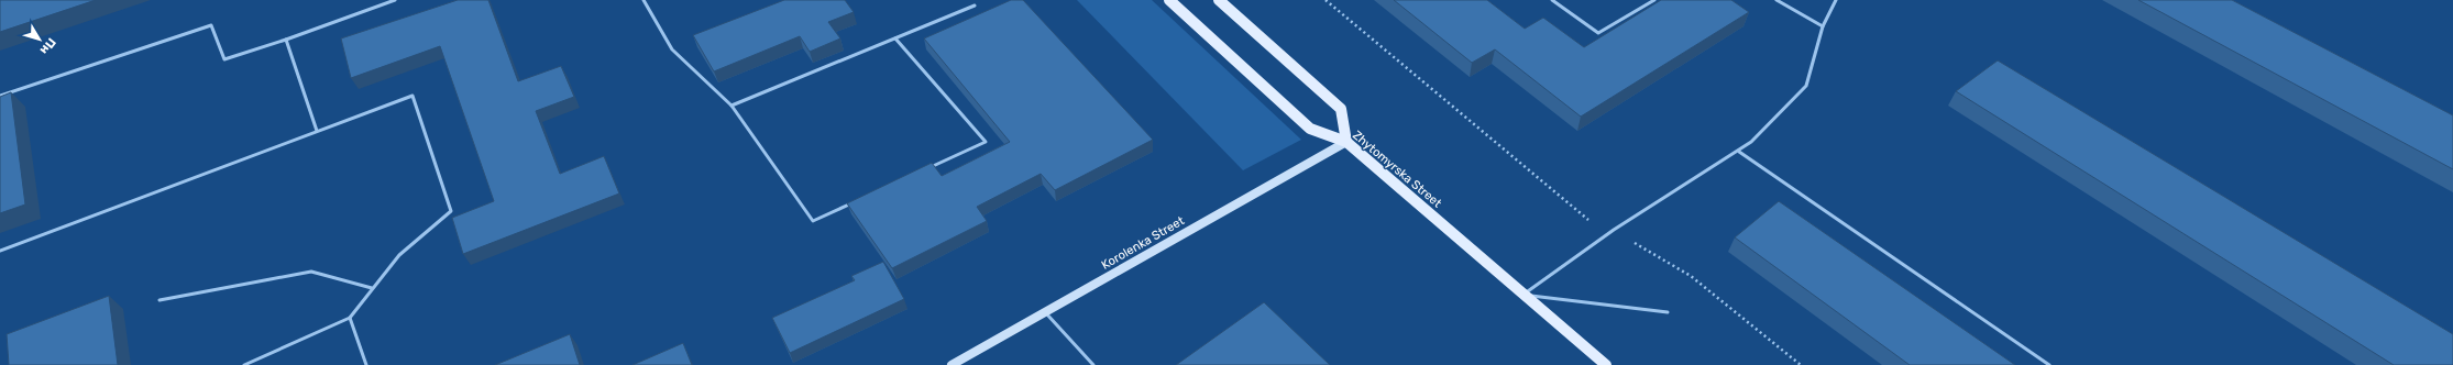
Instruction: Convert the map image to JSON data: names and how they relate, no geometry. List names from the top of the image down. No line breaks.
{"streets":{"main road":["Zhytomyrska Street","Korolenka Street"]},"crossings":[["Zhytomyrska Street","Korolenka Street"]],"north":"bottom right"}
